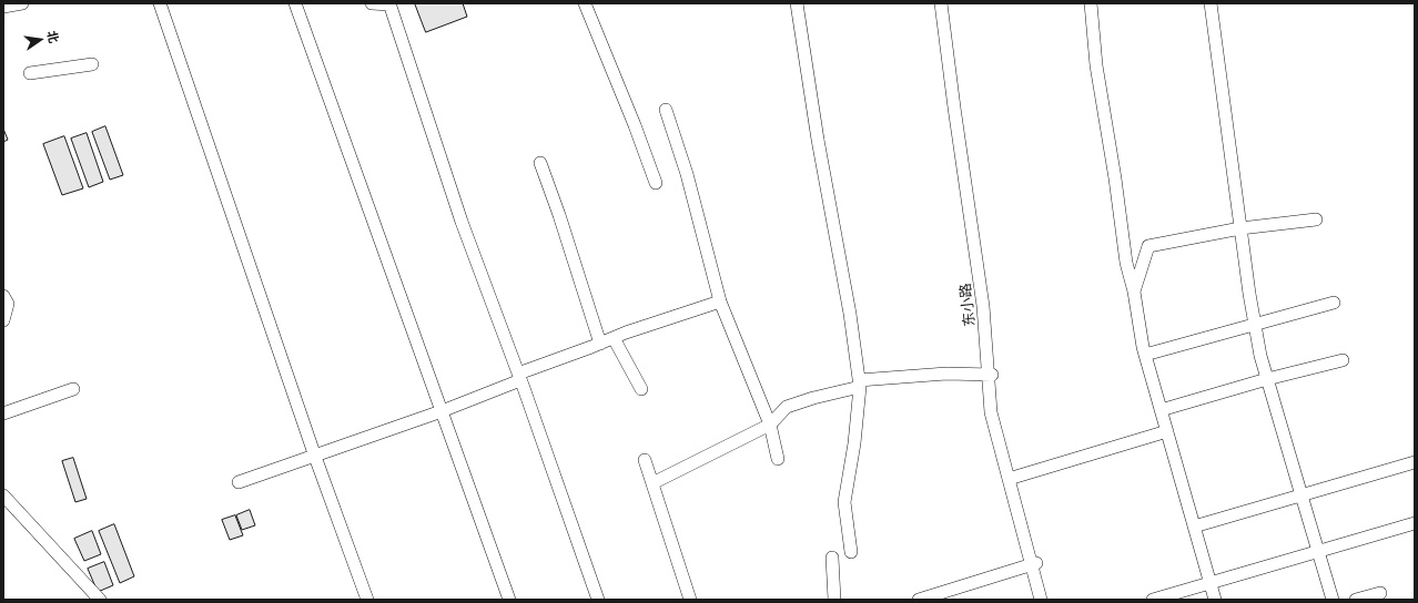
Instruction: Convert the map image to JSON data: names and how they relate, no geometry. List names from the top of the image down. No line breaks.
{"streets":{"street":["东小路"]},"north":"right"}
